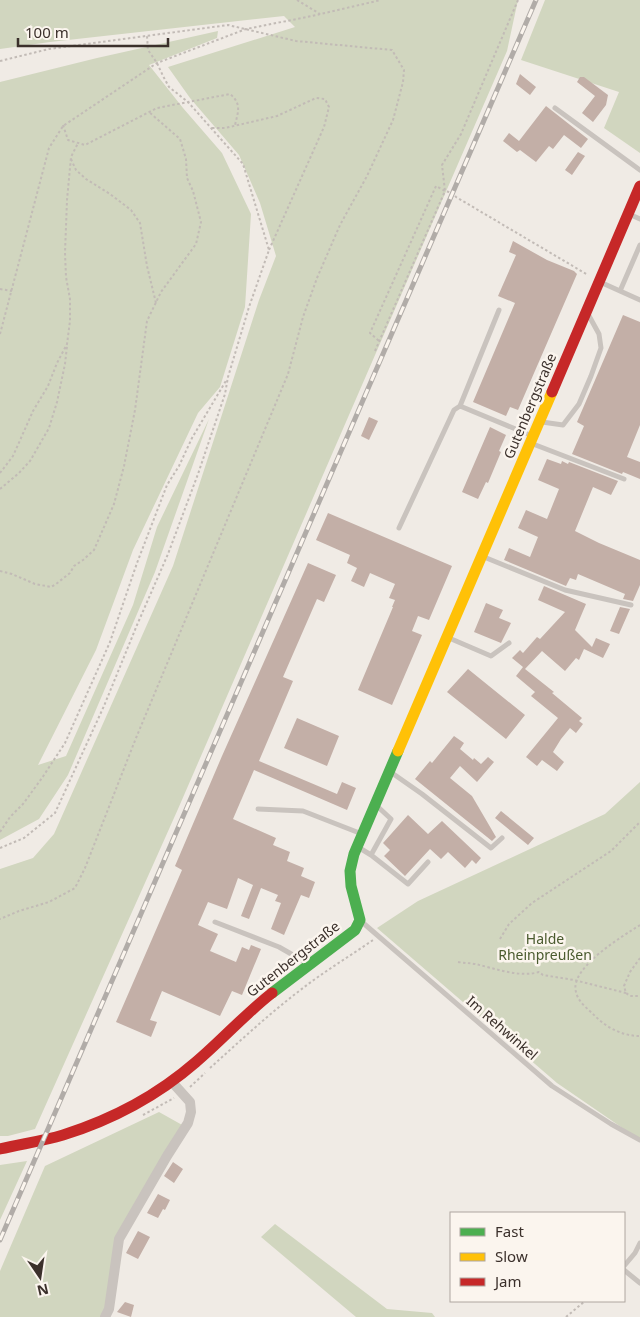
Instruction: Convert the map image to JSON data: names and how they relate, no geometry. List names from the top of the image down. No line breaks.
{"streets":{"street":["Gutenbergstraße"],"lane":["Im Rehwinkel"]},"crossings":[["Gutenbergstraße","Im Rehwinkel"]],"parks":["Halde Rheinpreußen"],"legend":["Fast","Slow","Jam"],"scale_bar":"100 m","north":"bottom"}
